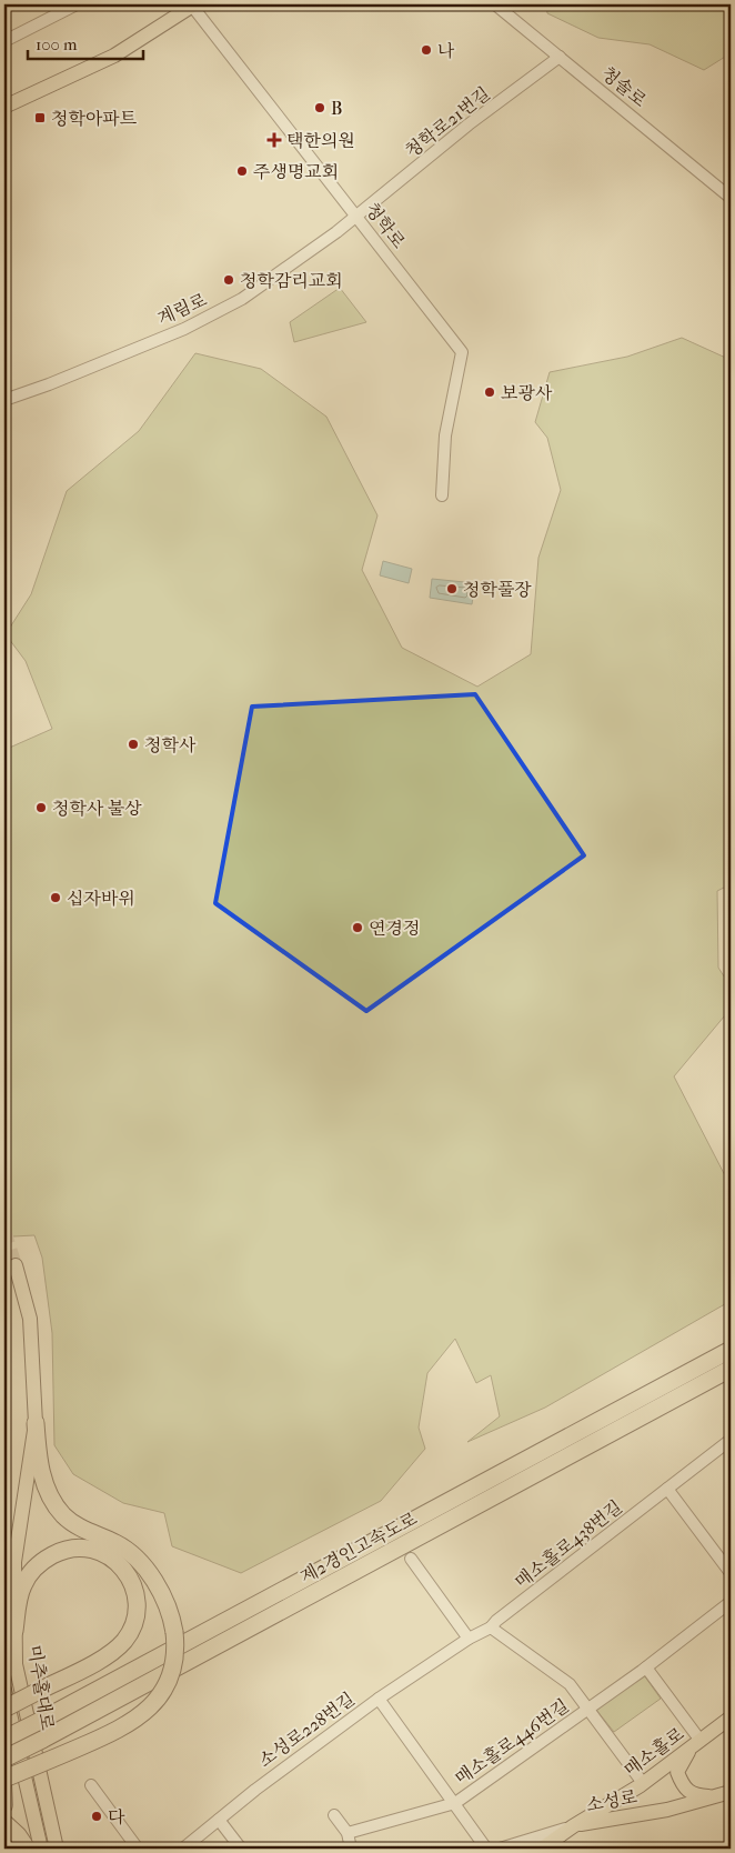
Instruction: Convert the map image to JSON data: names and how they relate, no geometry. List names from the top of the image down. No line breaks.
{"streets":{"highway":["제2경인고속도로"],"main road":["미추홀대로","매소홀로","소성로"],"street":["청솔로","청학로21번길","청학로","계림로","매소홀로438번길","소성로228번길","매소홀로446번길"]},"crossings":[["청솔로","청학로21번길"],["청학로21번길","청학로"],["청학로21번길","계림로"],["청학로","계림로"],["매소홀로438번길","매소홀로446번길"],["소성로228번길","매소홀로446번길"],["매소홀로446번길","매소홀로"],["매소홀로","소성로"]],"places":{"other":["나","B","주생명교회","청학감리교회","보광사","청학풀장","청학사","청학사 불상","십자바위","연경정","다"],"transit":["청학아파트"],"health":["택한의원"]},"scale_bar":"100 m"}
